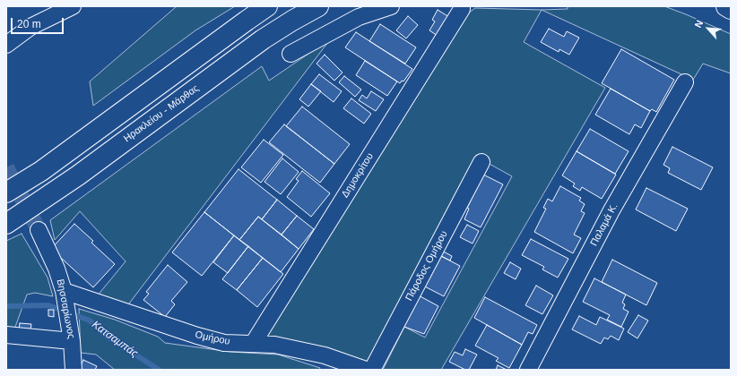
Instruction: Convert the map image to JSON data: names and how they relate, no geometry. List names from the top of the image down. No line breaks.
{"streets":{"main road":["Ηρακλείου - Μάρθας"],"street":["Δημοκρίτου","Παλαμά Κ.","Πάροδος Ομήρου","Βησσαρίωνος","Ομήρου"]},"crossings":[["Δημοκρίτου","Ομήρου"],["Βησσαρίωνος","Ομήρου"]],"water":["Κατσαμπάς"],"scale_bar":"20 m","north":"top left"}
